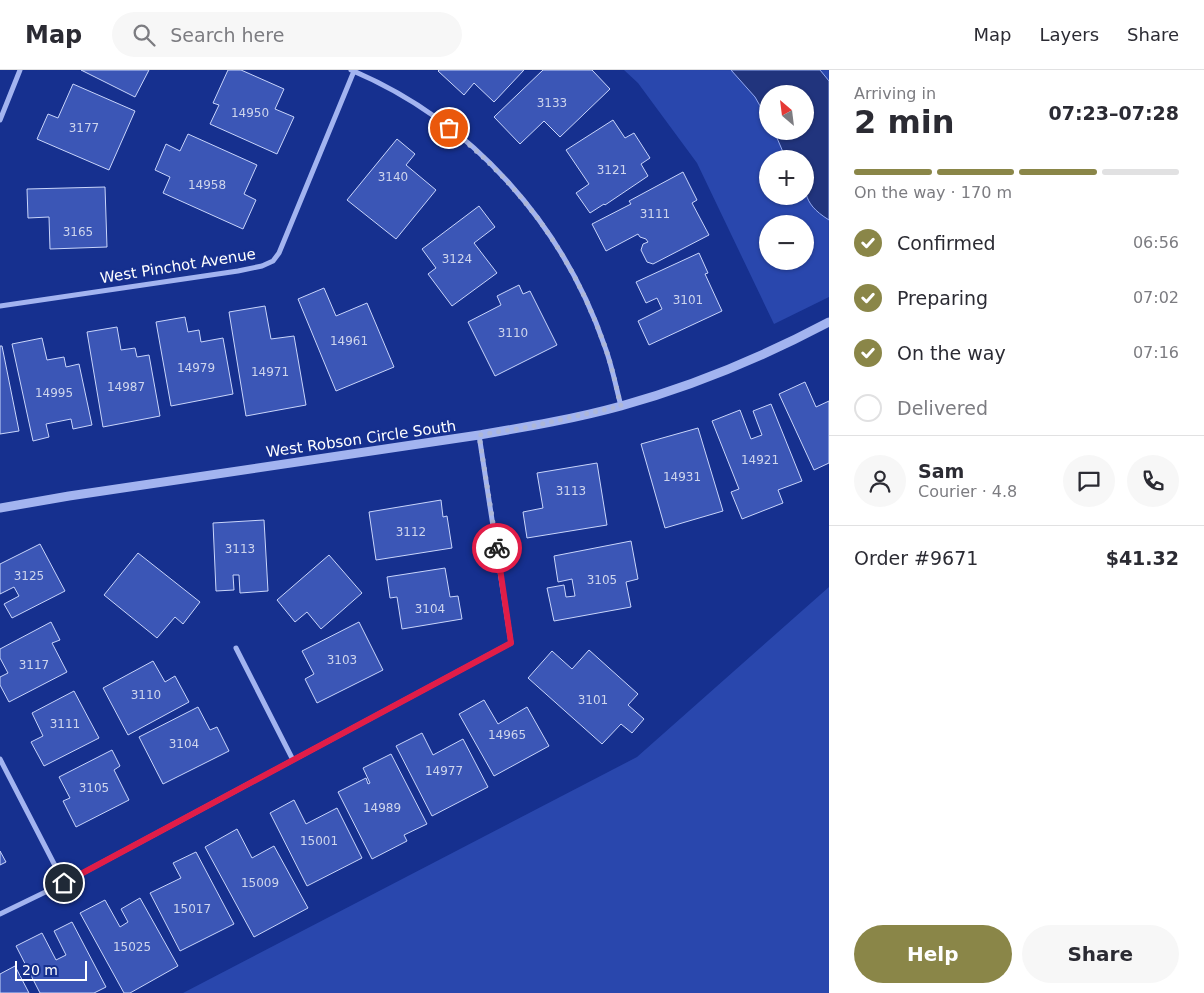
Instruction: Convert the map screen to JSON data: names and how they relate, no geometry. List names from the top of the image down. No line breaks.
{"streets":{"street":["West Pinchot Avenue","West Robson Circle South"]},"house_numbers":["3133","14950","3177","3121","3140","14958","3111","3165","3124","3101","3110","14961","14979","14971","14987","14995","14921","14931","3113","3112","3113","3125","3105","3104","3103","3117","3110","3101","3111","14965","3104","14977","3105","14989","15001","15009","15017","15025"],"scale_bar":"20 m","north":"top left","page":{"header":"Map","search":"Search here","nav":["Map","Layers","Share"],"heading":["2 min","Arriving in","07:23–07:28"],"panel":["Sam","Courier · 4.8","Order #9671","$41.32"],"map_buttons":["+","−"],"bar":"On the way · 170 m","list":[["Confirmed","06:56"],["Preparing","07:02"],["On the way","07:16"],"Delivered"],"buttons":["Help","Share"],"scale":"20 m"}}
